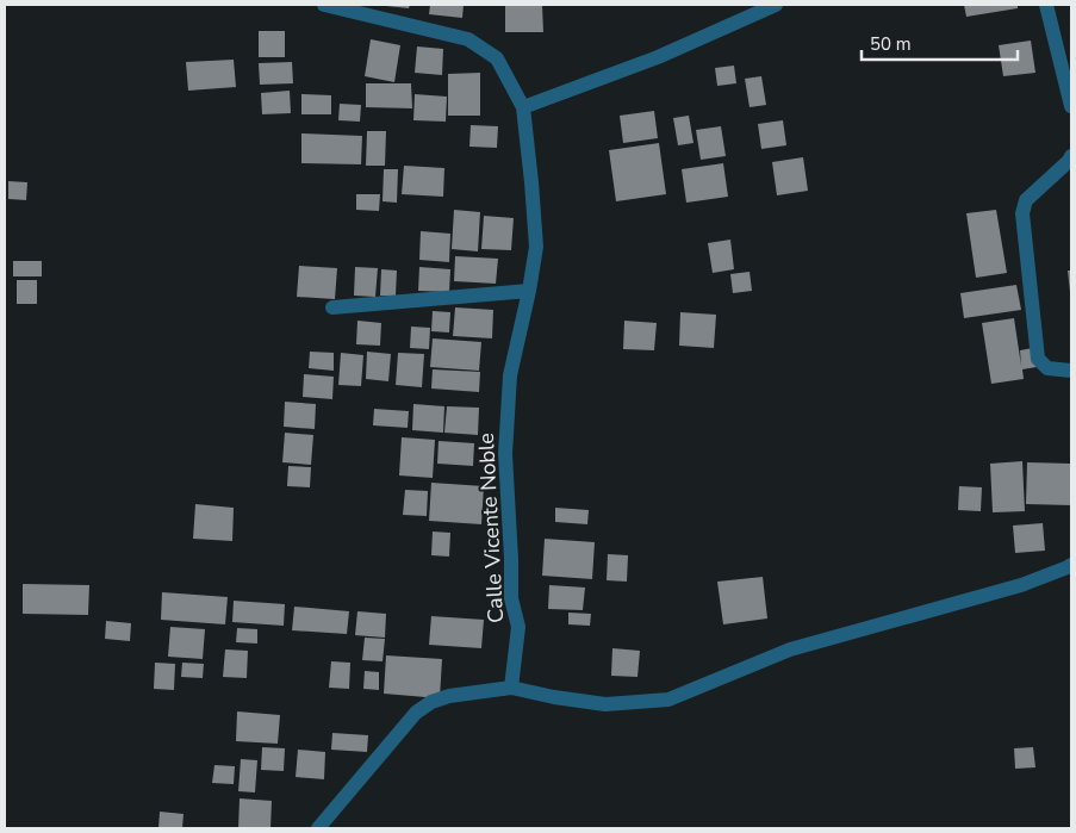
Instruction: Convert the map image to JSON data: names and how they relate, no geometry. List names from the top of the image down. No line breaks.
{"streets":{"street":["Calle Vicente Noble"]},"scale_bar":"50 m"}
